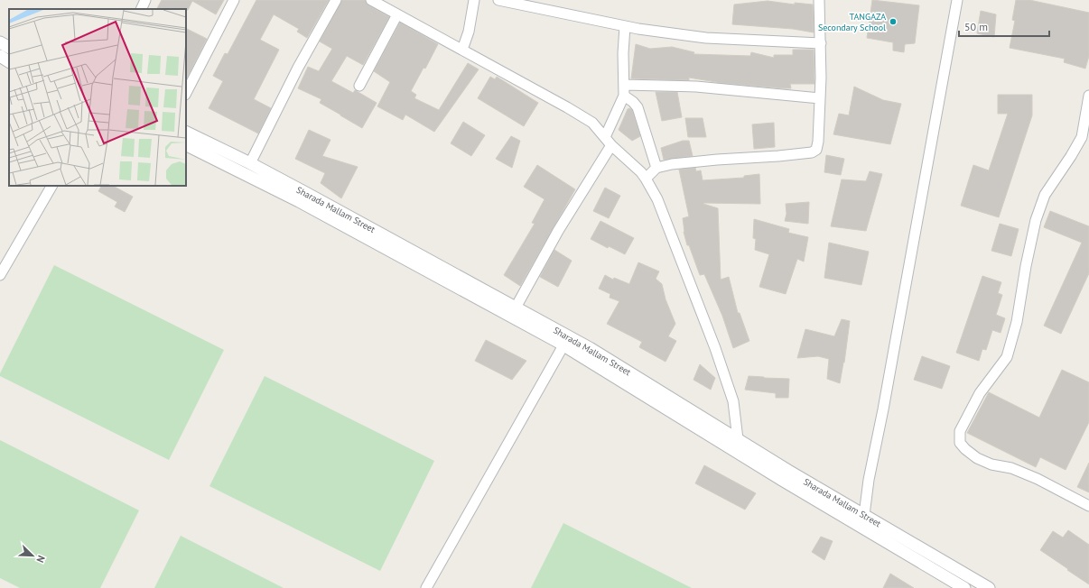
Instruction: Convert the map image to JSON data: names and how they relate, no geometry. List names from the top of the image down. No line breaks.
{"streets":{"street":["Sharada Mallam Street"]},"places":["TANGAZA Secondary School"],"scale_bar":"50 m","north":"bottom right"}
